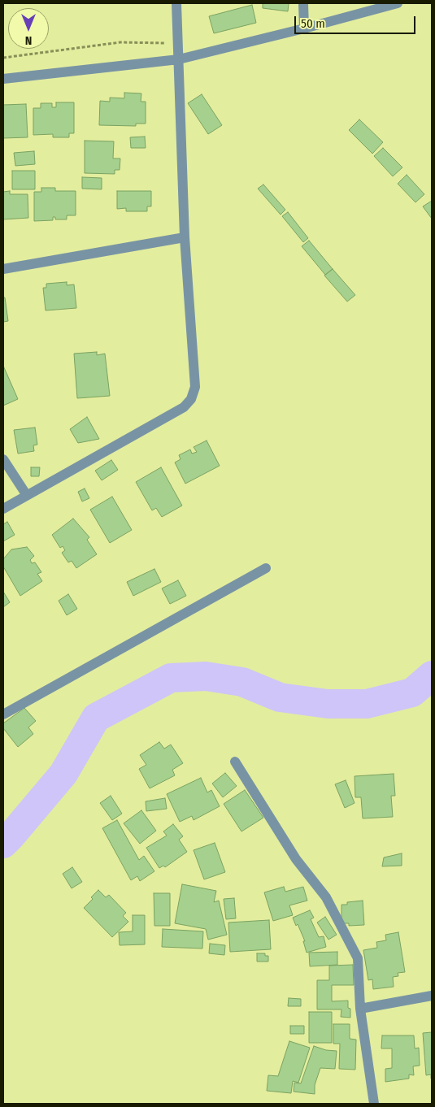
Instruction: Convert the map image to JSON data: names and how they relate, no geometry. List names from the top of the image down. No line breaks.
{"scale_bar":"50 m","north":"bottom"}
